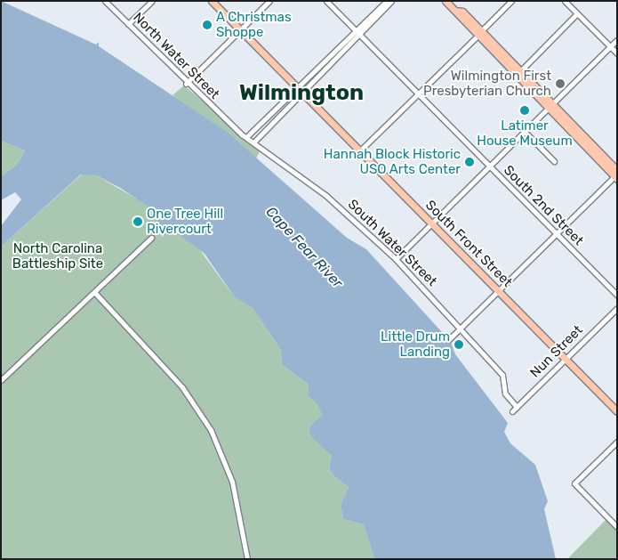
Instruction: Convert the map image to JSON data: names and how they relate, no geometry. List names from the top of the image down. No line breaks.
{"streets":{"main road":["South Front Street"],"street":["North Water Street","South 2nd Street","South Water Street","Nun Street"]},"crossings":[["North Water Street","South Water Street"],["South Water Street","Nun Street"],["South Front Street","Nun Street"]],"districts":["Wilmington"],"water":["Cape Fear River"],"parks":["North Carolina Battleship Site"],"places":["A Christmas Shoppe","Wilmington First Presbyterian Church","Latimer House Museum","Hannah Block Historic USO Arts Center","One Tree Hill Rivercourt","Little Drum Landing"]}
